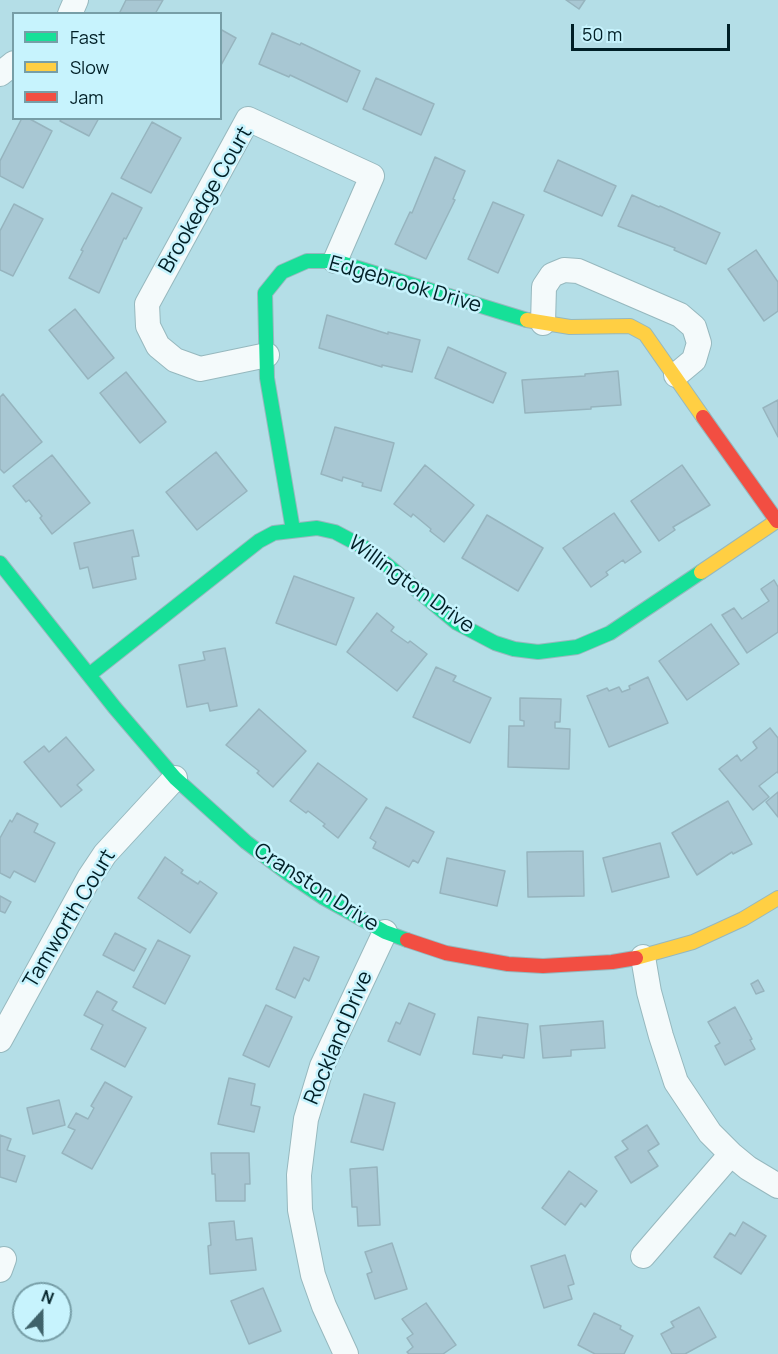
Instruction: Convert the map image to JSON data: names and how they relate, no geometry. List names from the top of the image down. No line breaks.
{"streets":{"street":["Brookedge Court","Edgebrook Drive","Willington Drive","Cranston Drive","Tamworth Court","Rockland Drive"]},"crossings":[["Brookedge Court","Edgebrook Drive"],["Edgebrook Drive","Willington Drive"],["Willington Drive","Cranston Drive"],["Cranston Drive","Tamworth Court"],["Cranston Drive","Rockland Drive"]],"legend":["Fast","Slow","Jam"],"scale_bar":"50 m","north":"top"}
